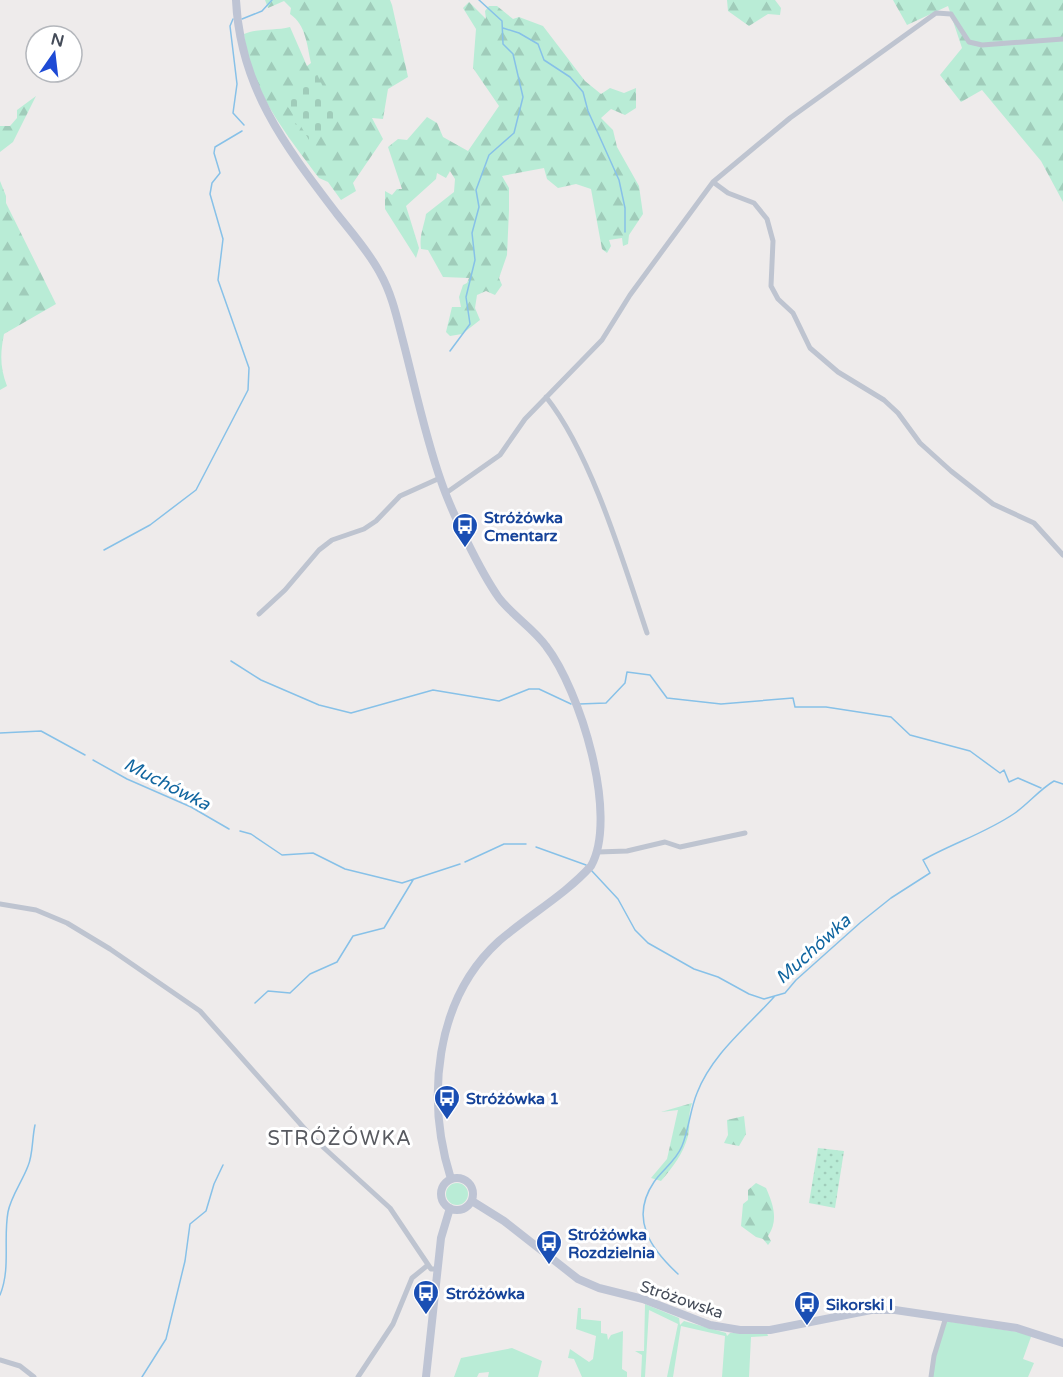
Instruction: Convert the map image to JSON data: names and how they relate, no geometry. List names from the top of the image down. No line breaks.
{"streets":{"main road":["Stróżowska"]},"districts":["STRÓŻÓWKA"],"water":["Muchówka"],"places":{"bus stop":["Stróżówka Cmentarz","Stróżówka 1","Stróżówka Rozdzielnia","Stróżówka","Sikorski I"]},"north":"top"}
